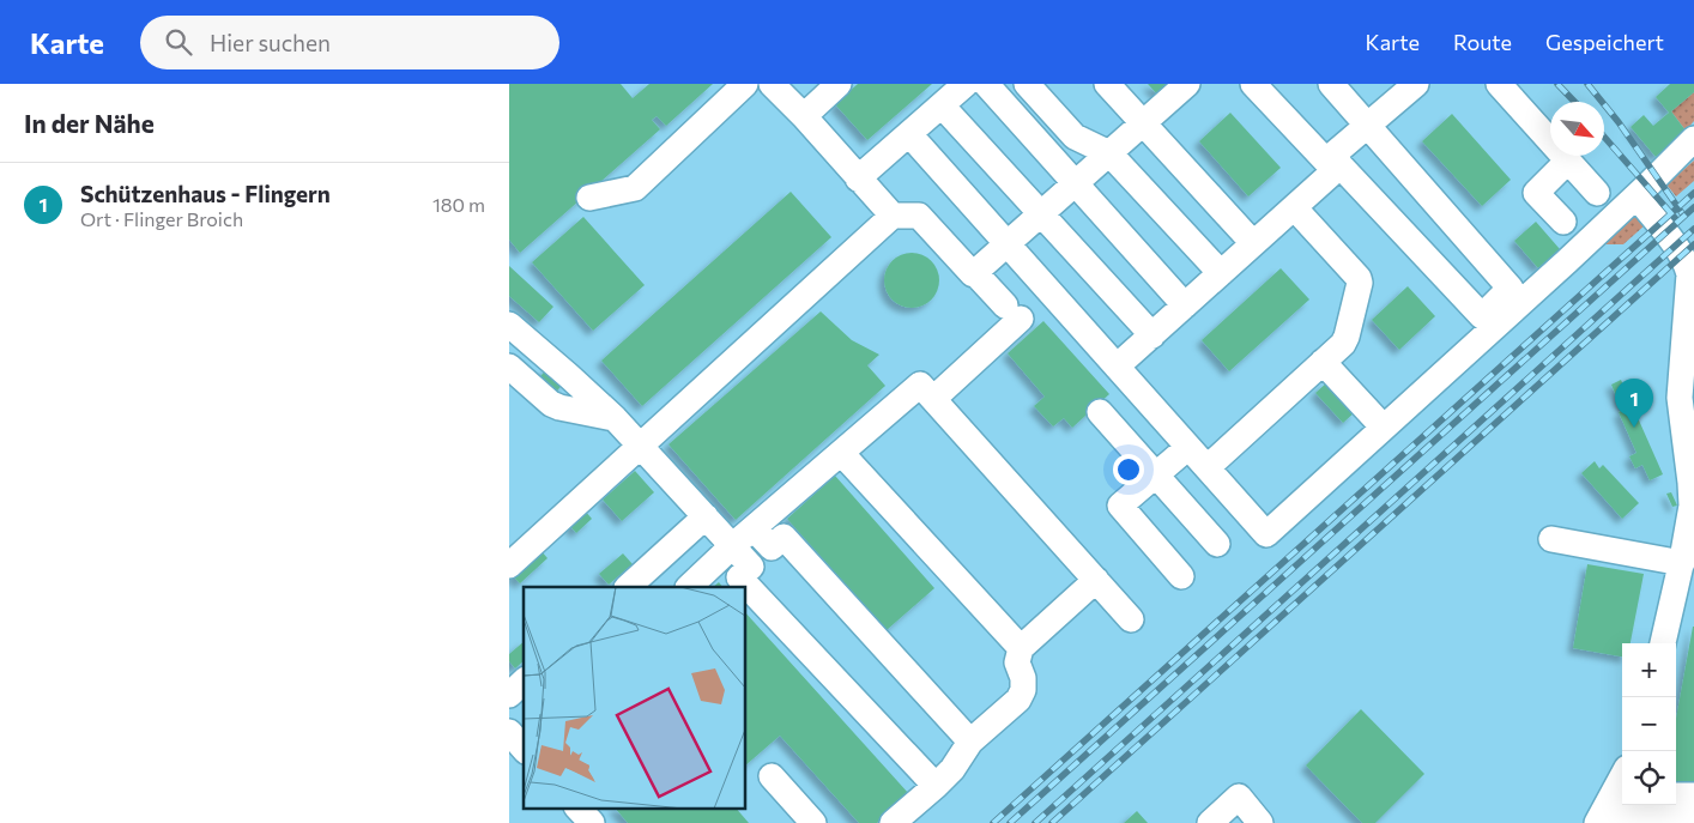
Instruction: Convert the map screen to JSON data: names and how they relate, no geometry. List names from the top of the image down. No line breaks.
{"north":"bottom right","page":{"header":"Karte","search":"Hier suchen","nav":["Karte","Route","Gespeichert"],"heading":"In der Nähe","list":[{"mark":"1","name":"Schützenhaus - Flingern","note":"Ort · Flinger Broich","value":"180 m"}],"pins":"1","map_buttons":["+","−"]}}
